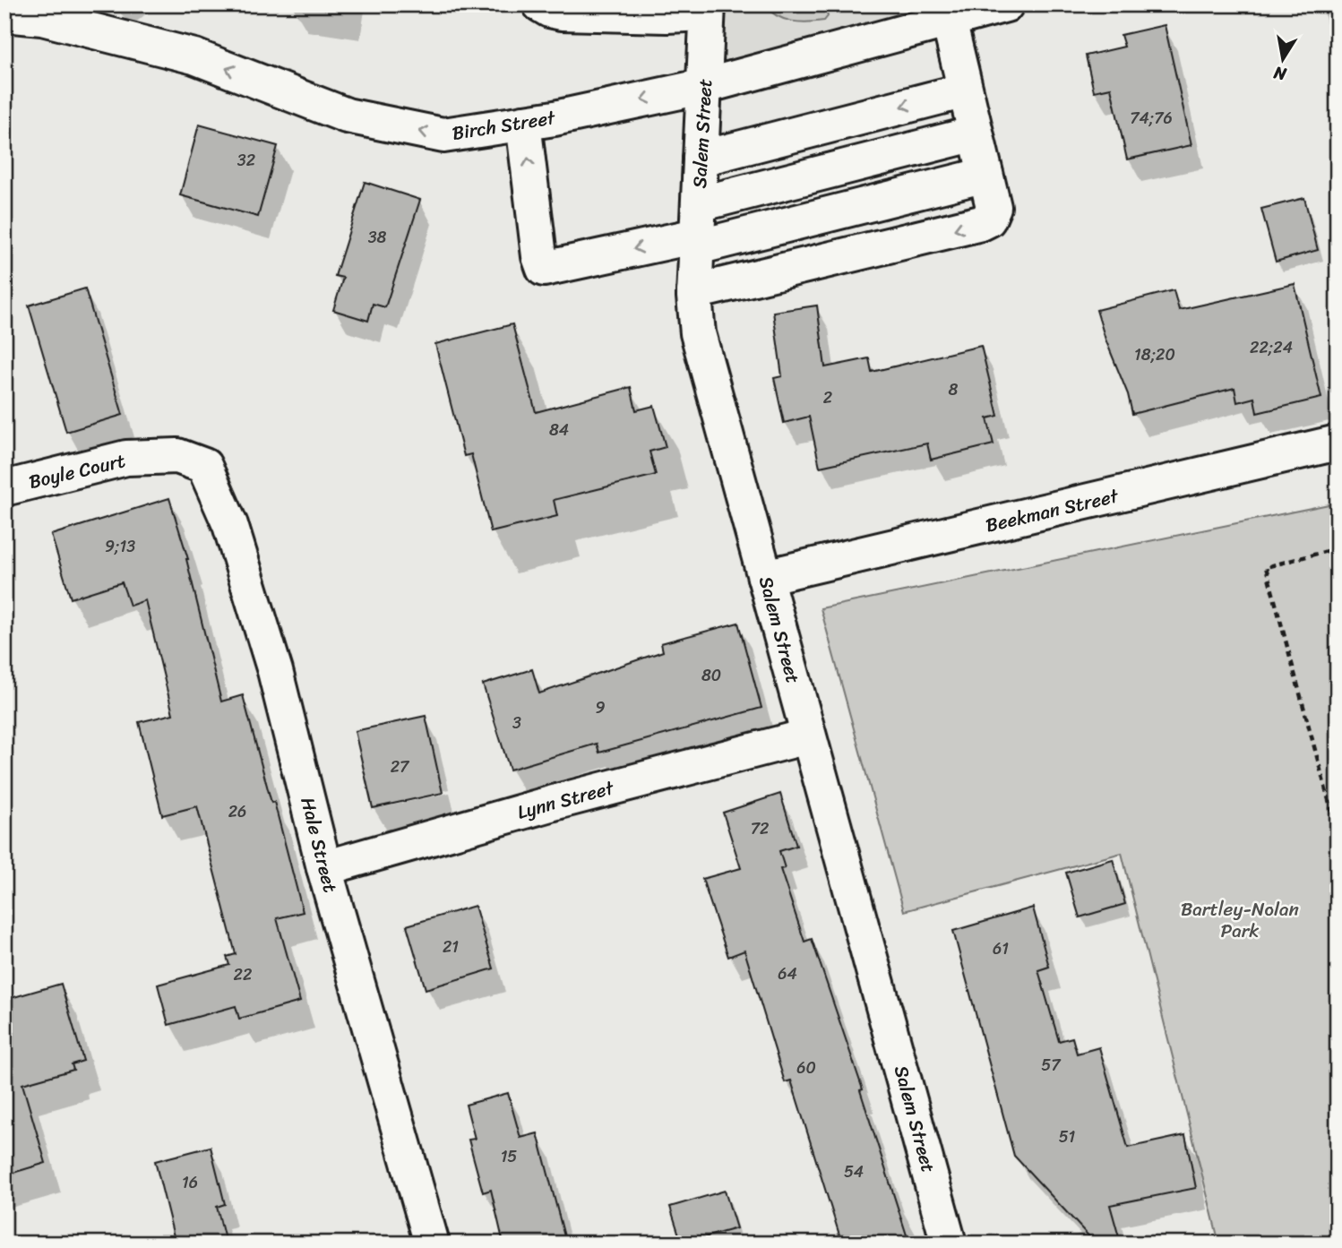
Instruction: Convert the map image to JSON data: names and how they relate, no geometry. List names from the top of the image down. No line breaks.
{"streets":{"street":["Birch Street","Salem Street","Boyle Court","Beekman Street","Lynn Street","Hale Street"]},"crossings":[["Birch Street","Salem Street"],["Salem Street","Beekman Street"],["Salem Street","Lynn Street"],["Boyle Court","Hale Street"],["Lynn Street","Hale Street"]],"parks":["Bartley-Nolan Park"],"house_numbers":["74;76","32","38","22;24","18;20","8","2","84","9;13","80","9","3","27","26","72","21","61","64","22","57","60","51","15","54","16"],"north":"bottom"}
